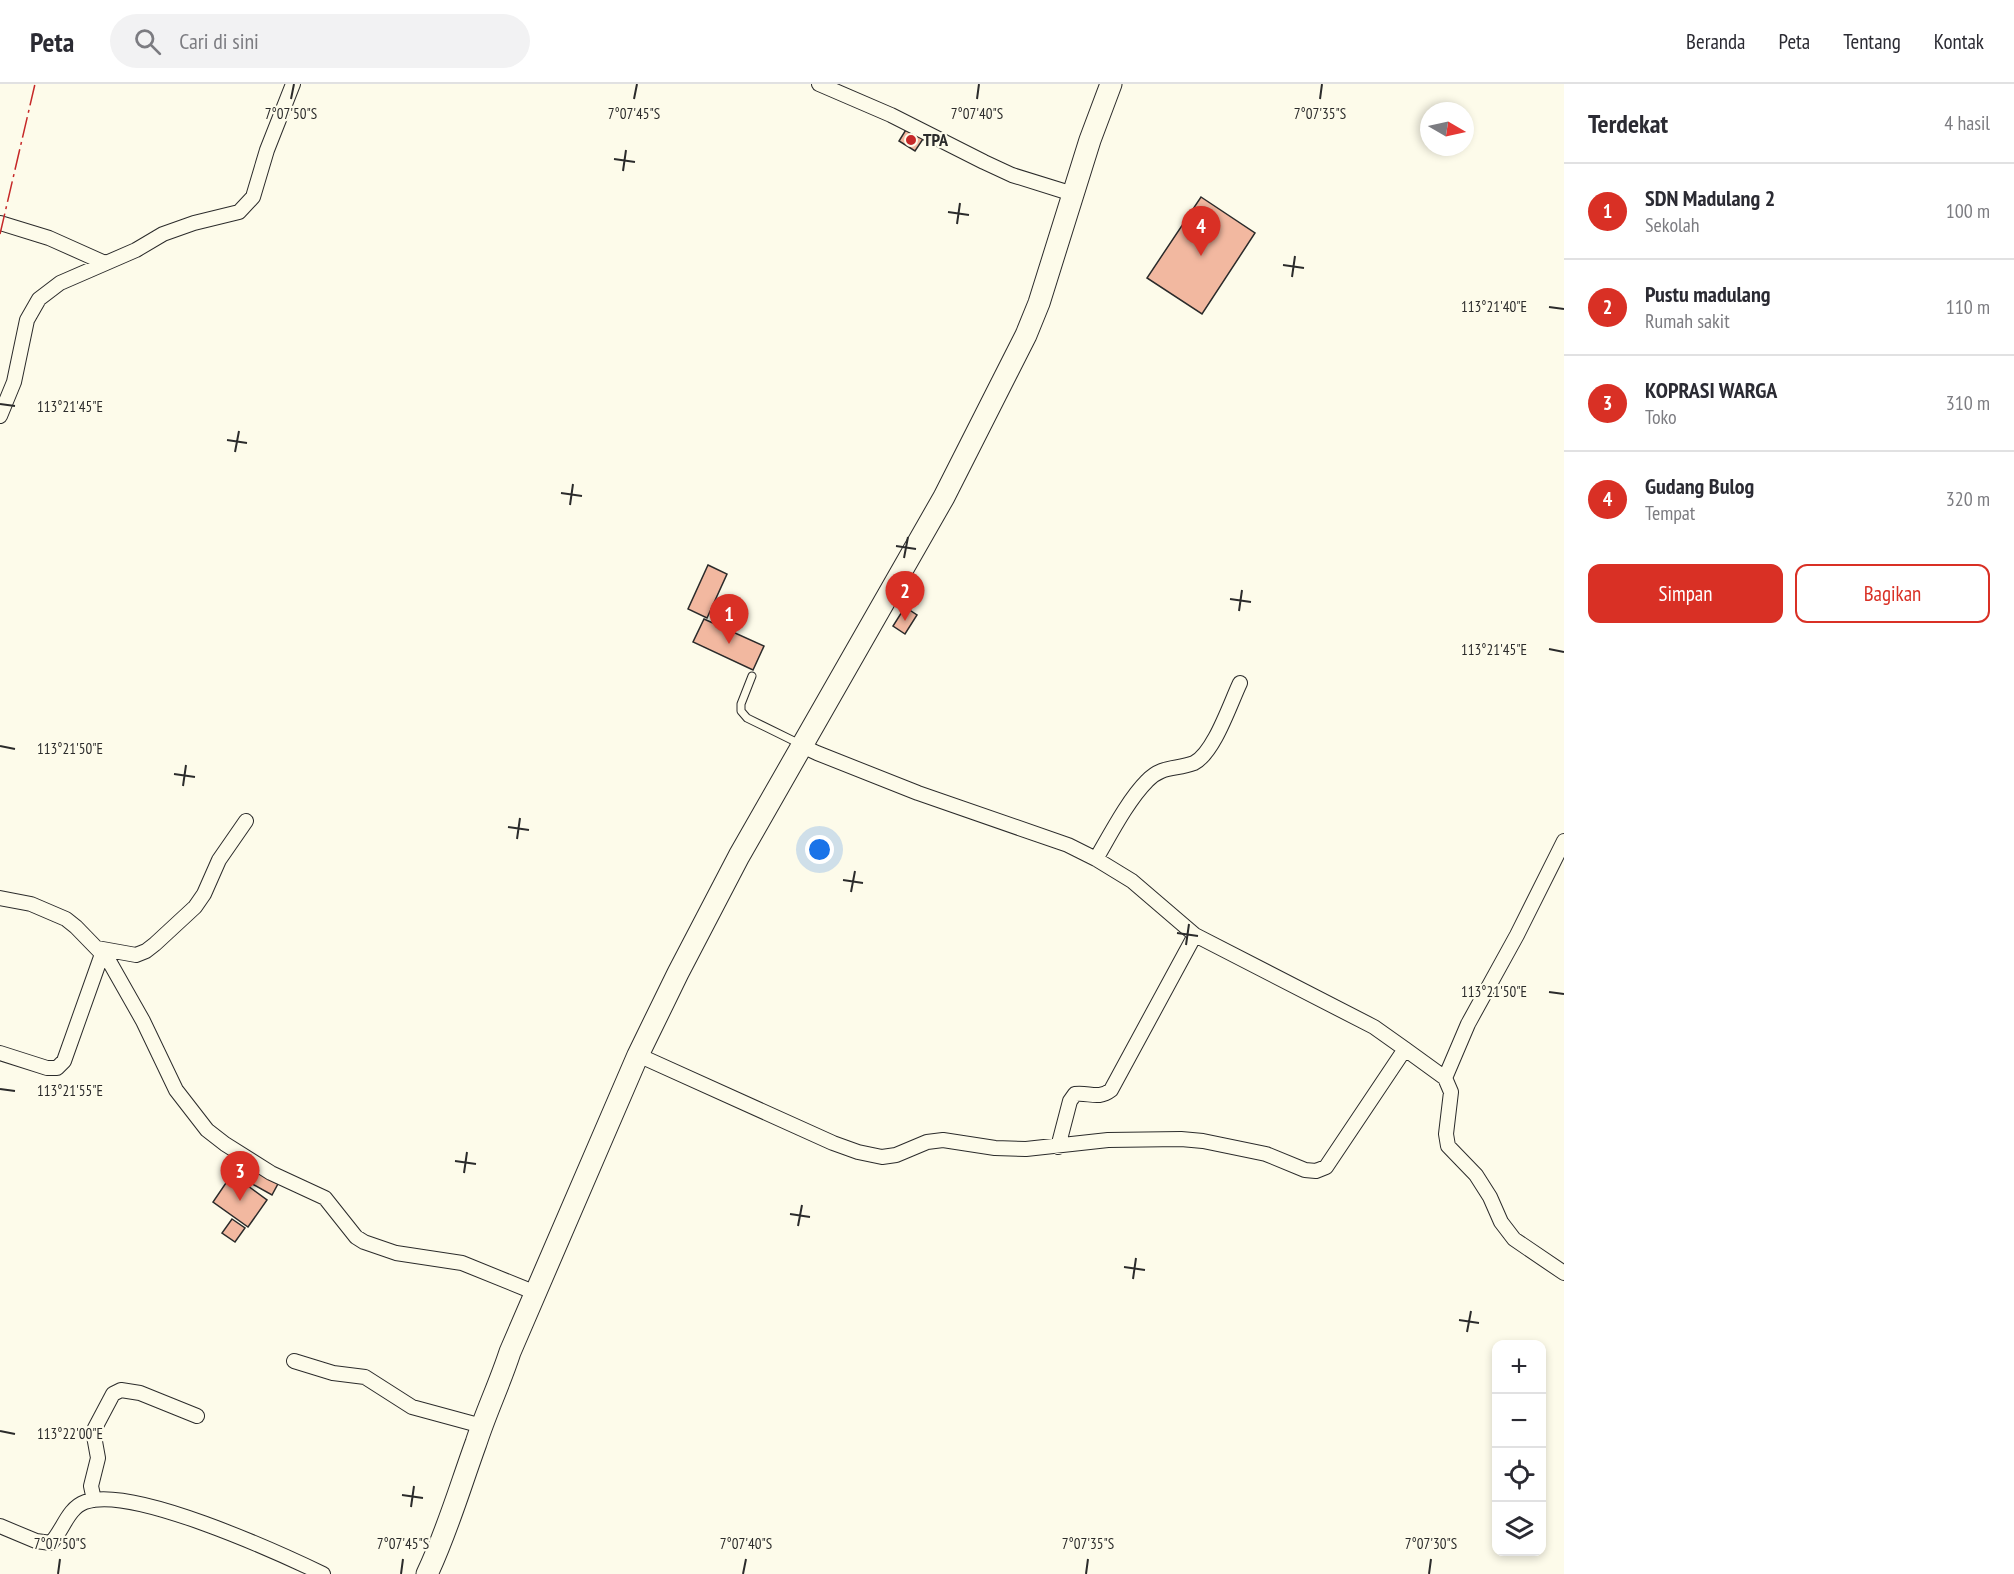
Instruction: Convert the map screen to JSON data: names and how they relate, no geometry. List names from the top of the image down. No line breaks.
{"places":["TPA"],"north":"right","page":{"header":"Peta","search":"Cari di sini","nav":["Beranda","Peta","Tentang","Kontak"],"heading":["Terdekat","4 hasil"],"list":[{"mark":"1","name":"SDN Madulang 2","note":"Sekolah","value":"100 m"},{"mark":"2","name":"Pustu madulang","note":"Rumah sakit","value":"110 m"},{"mark":"3","name":"KOPRASI WARGA","note":"Toko","value":"310 m"},{"mark":"4","name":"Gudang Bulog","note":"Tempat","value":"320 m"}],"pins":["4","2","1","3"],"buttons":["Simpan","Bagikan"],"map_buttons":["+","−"]},"coordinates":["7°07'50\"S","7°07'45\"S","7°07'40\"S","7°07'35\"S","113°21'40\"E","113°21'45\"E","113°21'50\"E","113°21'55\"E","113°22'00\"E","7°07'30\"S"]}
